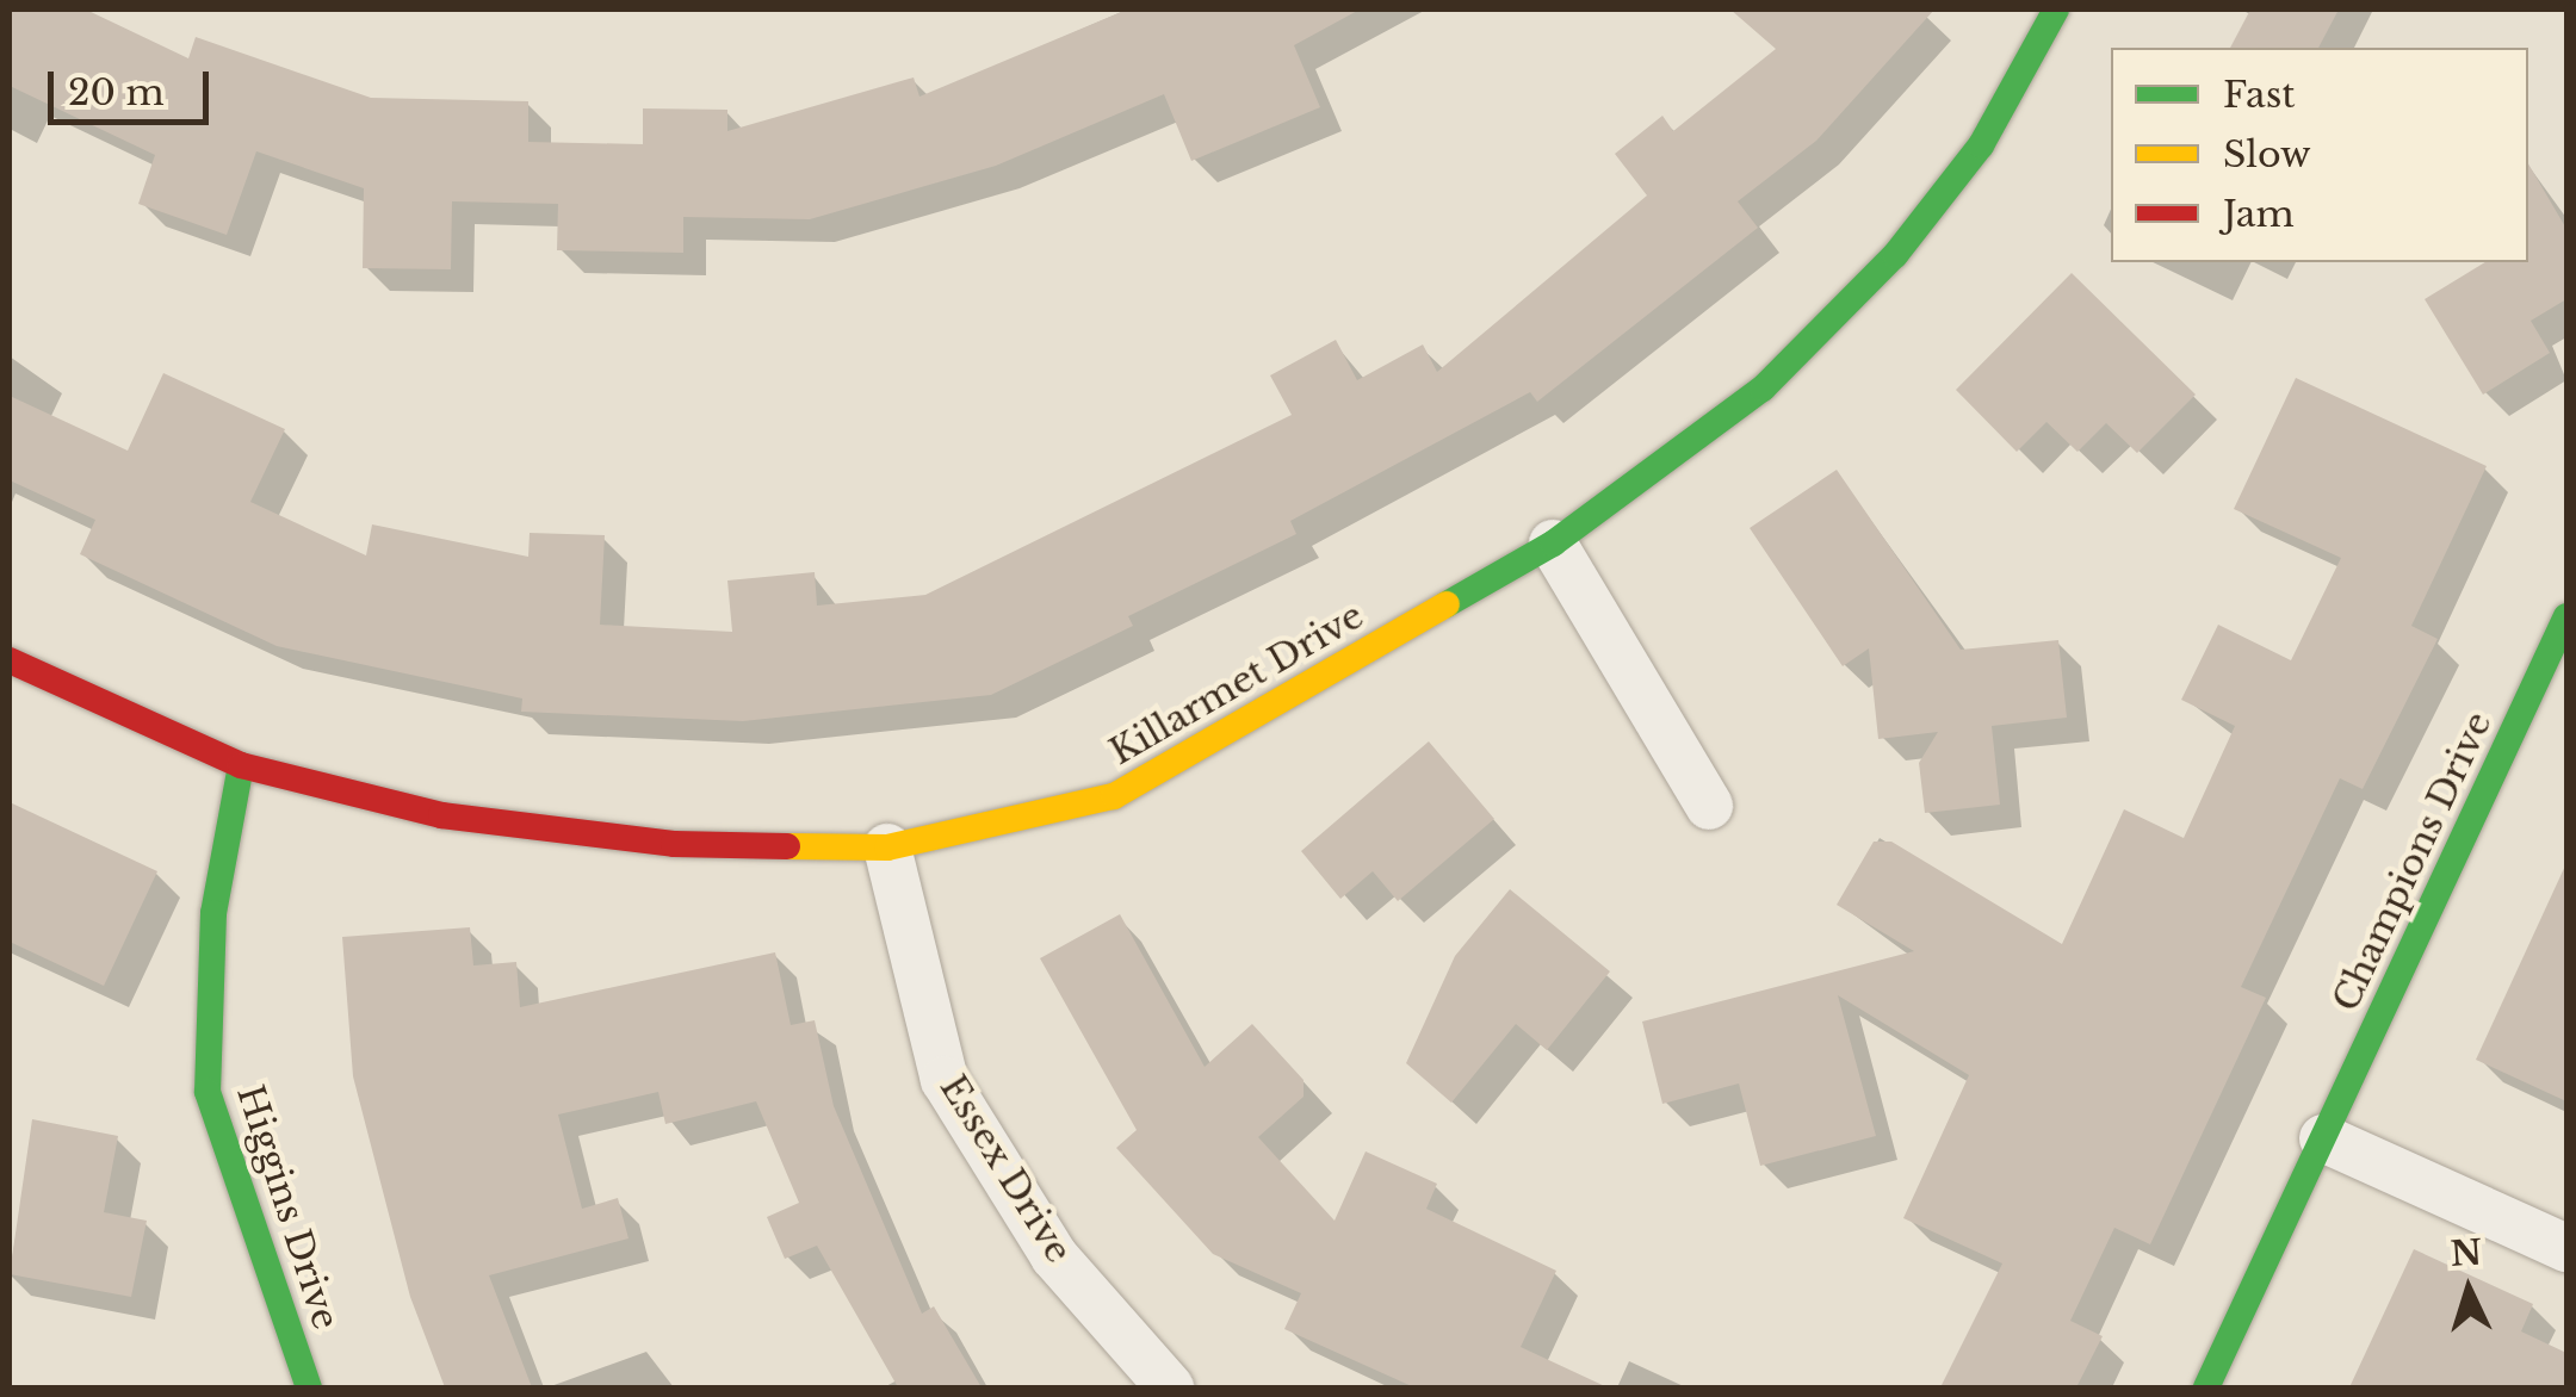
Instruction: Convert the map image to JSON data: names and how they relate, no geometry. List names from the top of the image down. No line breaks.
{"streets":{"street":["Killarmet Drive","Champions Drive","Essex Drive","Higgins Drive"]},"crossings":[["Killarmet Drive","Essex Drive"],["Killarmet Drive","Higgins Drive"]],"legend":["Fast","Slow","Jam"],"scale_bar":"20 m","north":"top"}
